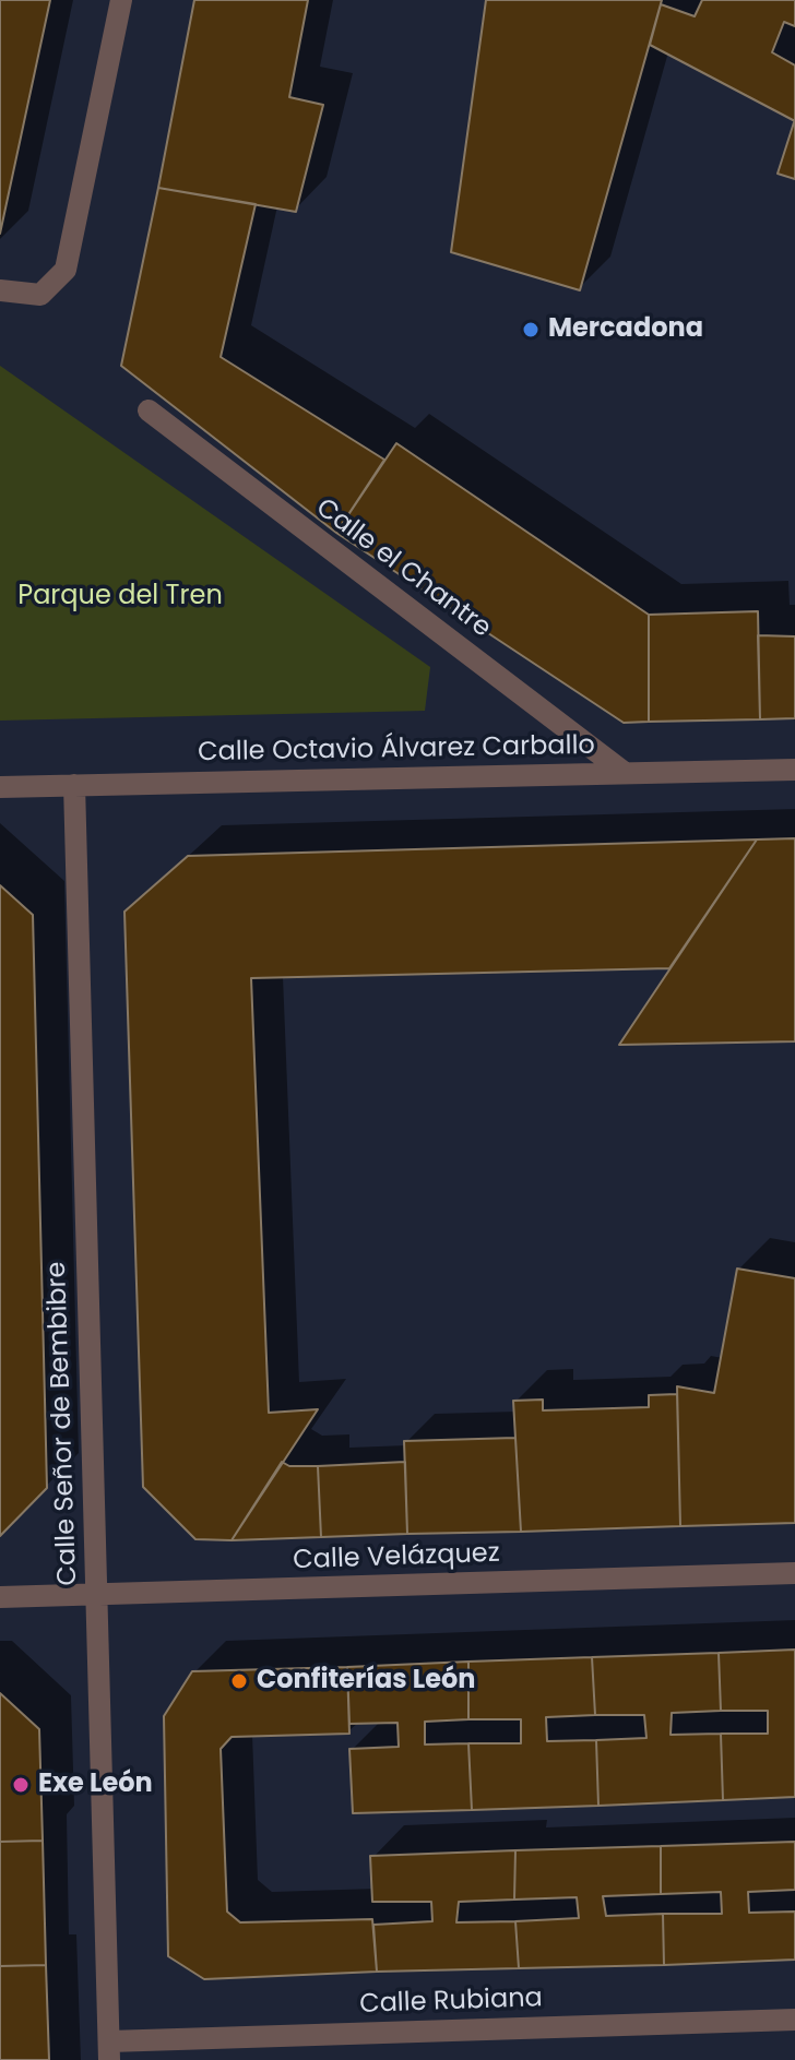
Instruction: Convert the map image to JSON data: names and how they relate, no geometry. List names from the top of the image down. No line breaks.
{"streets":{"street":["Calle el Chantre","Calle Octavio Álvarez Carballo","Calle Señor de Bembibre","Calle Velázquez","Calle Rubiana"]},"crossings":[["Calle el Chantre","Calle Octavio Álvarez Carballo"],["Calle Octavio Álvarez Carballo","Calle Señor de Bembibre"],["Calle Señor de Bembibre","Calle Velázquez"],["Calle Señor de Bembibre","Calle Rubiana"]],"parks":["Parque del Tren"],"places":["Mercadona","Confiterías León","Exe León"]}
